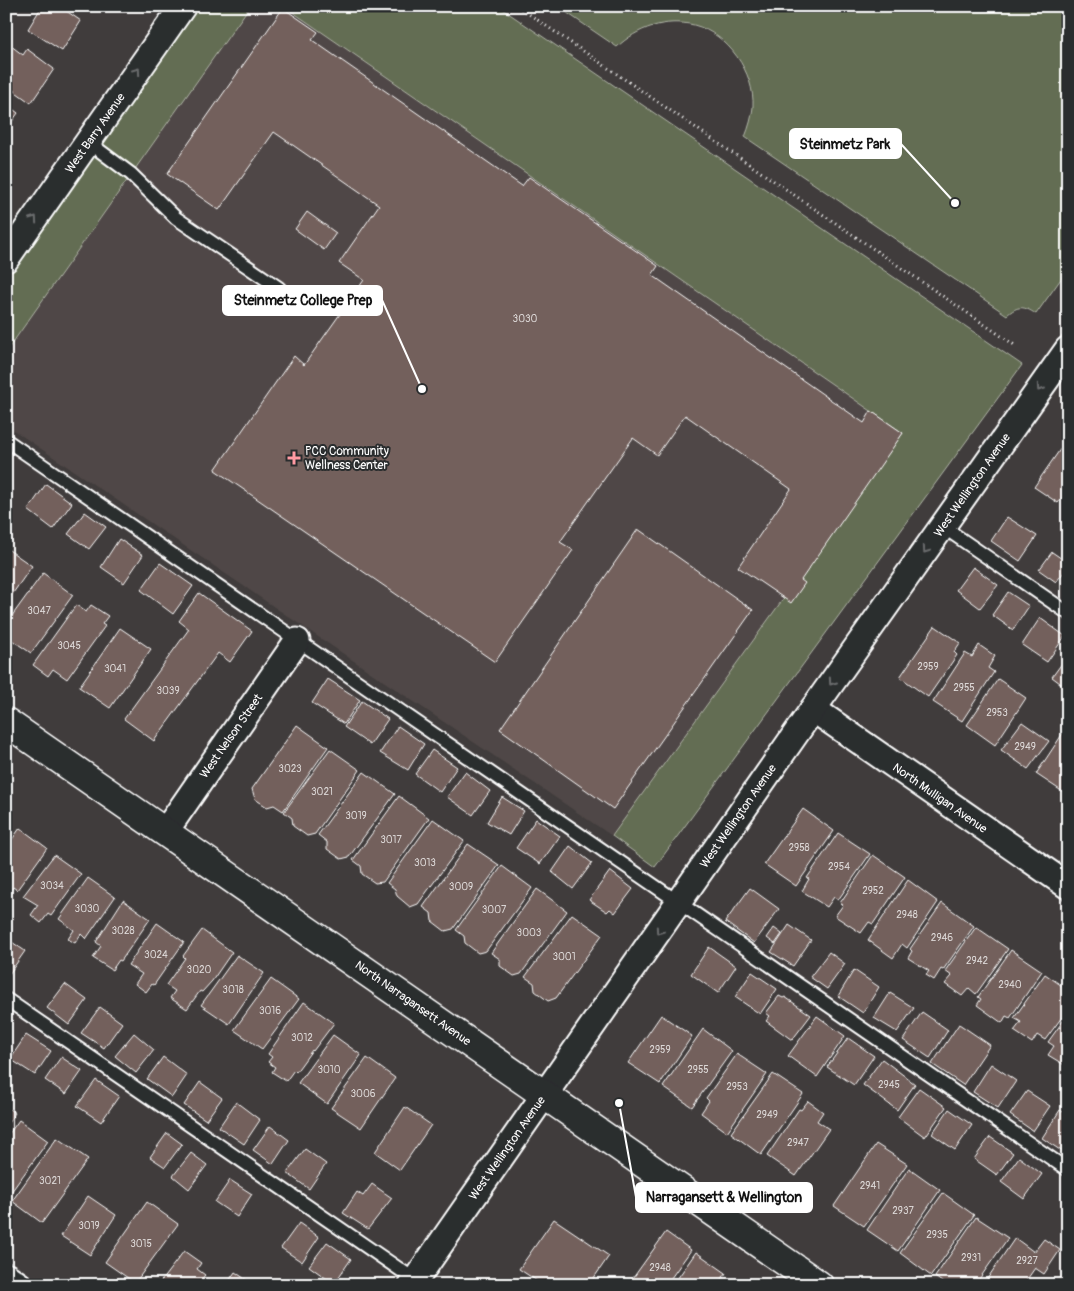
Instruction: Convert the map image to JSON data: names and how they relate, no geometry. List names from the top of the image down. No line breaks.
{"streets":{"street":["West Barry Avenue","West Wellington Avenue","West Nelson Street","North Mulligan Avenue","North Narragansett Avenue"]},"crossings":[["West Wellington Avenue","North Mulligan Avenue"],["West Wellington Avenue","North Narragansett Avenue"],["West Nelson Street","North Narragansett Avenue"]],"one_way":["West Barry Avenue","West Wellington Avenue"],"places":{"other":["Steinmetz Park","Steinmetz College Prep","Narragansett & Wellington"],"health":["PCC Community Wellness Center"]},"house_numbers":["3030","3047","3045","2959","3041","2955","3039","2953","2949","3023","3021","3019","3017","2958","3013","2954","3034","3009","2952","3030","3007","2948","3028","3003","2946","3024","3001","2942","3020","2940","3018","3016","3012","2959","3010","2955","2945","2953","3006","2949","2947","3021","2941","2937","3019","2935","3015","2931","2927","2948"]}
